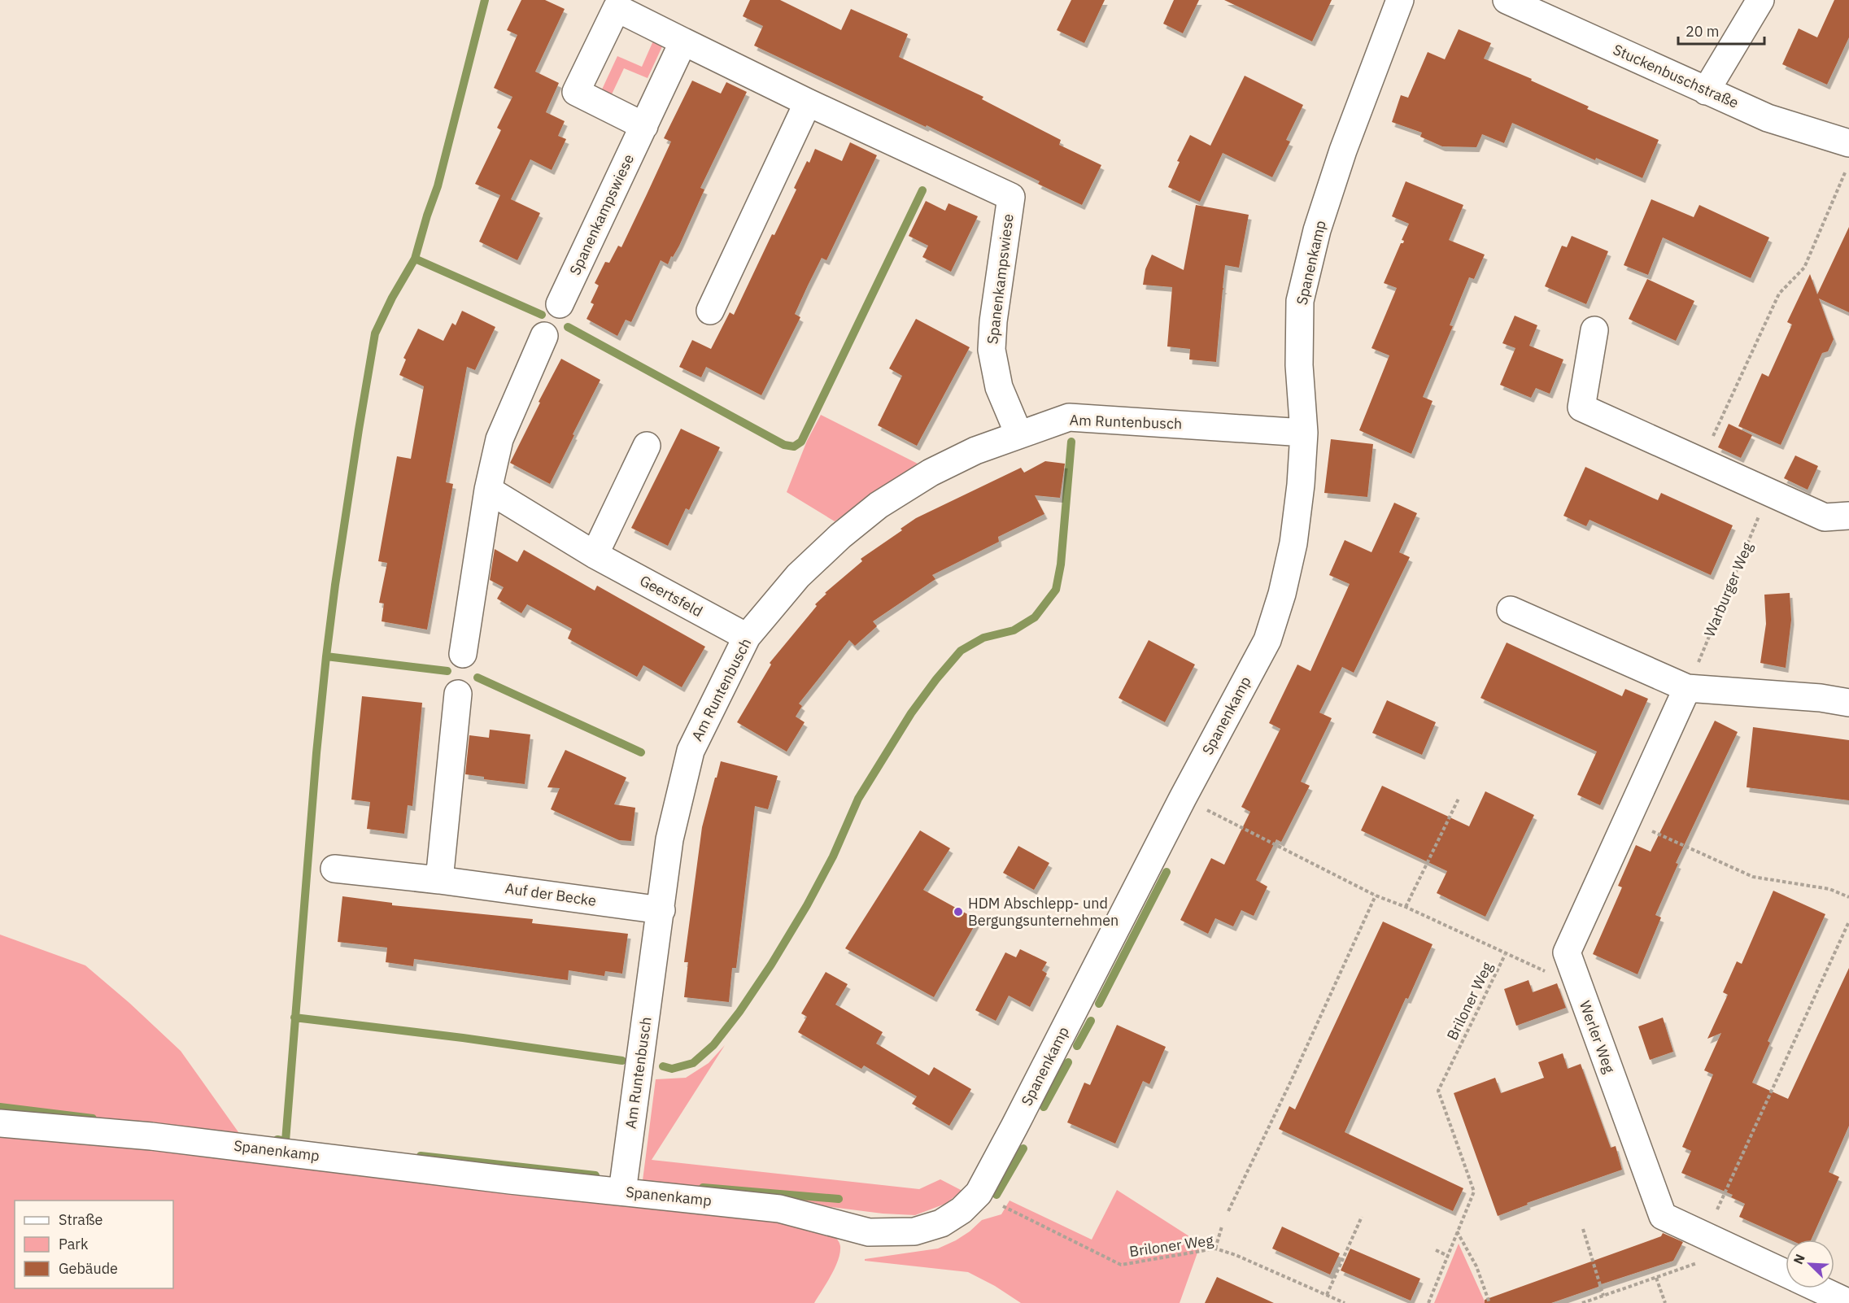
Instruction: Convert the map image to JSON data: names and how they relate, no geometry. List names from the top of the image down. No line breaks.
{"streets":{"street":["Stuckenbuschstraße","Spanenkampswiese","Spanenkamp","Am Runtenbusch","Geertsfeld","Auf der Becke","Werler Weg"],"path":["Warburger Weg","Briloner Weg"]},"crossings":[["Spanenkampswiese","Am Runtenbusch"],["Spanenkamp","Am Runtenbusch"],["Spanenkamp","Briloner Weg"],["Am Runtenbusch","Geertsfeld"],["Am Runtenbusch","Auf der Becke"],["Warburger Weg","Werler Weg"],["Briloner Weg","Werler Weg"]],"places":["HDM Abschlepp- und Bergungsunternehmen"],"legend":["Straße","Park","Gebäude"],"scale_bar":"20 m","north":"top left"}
